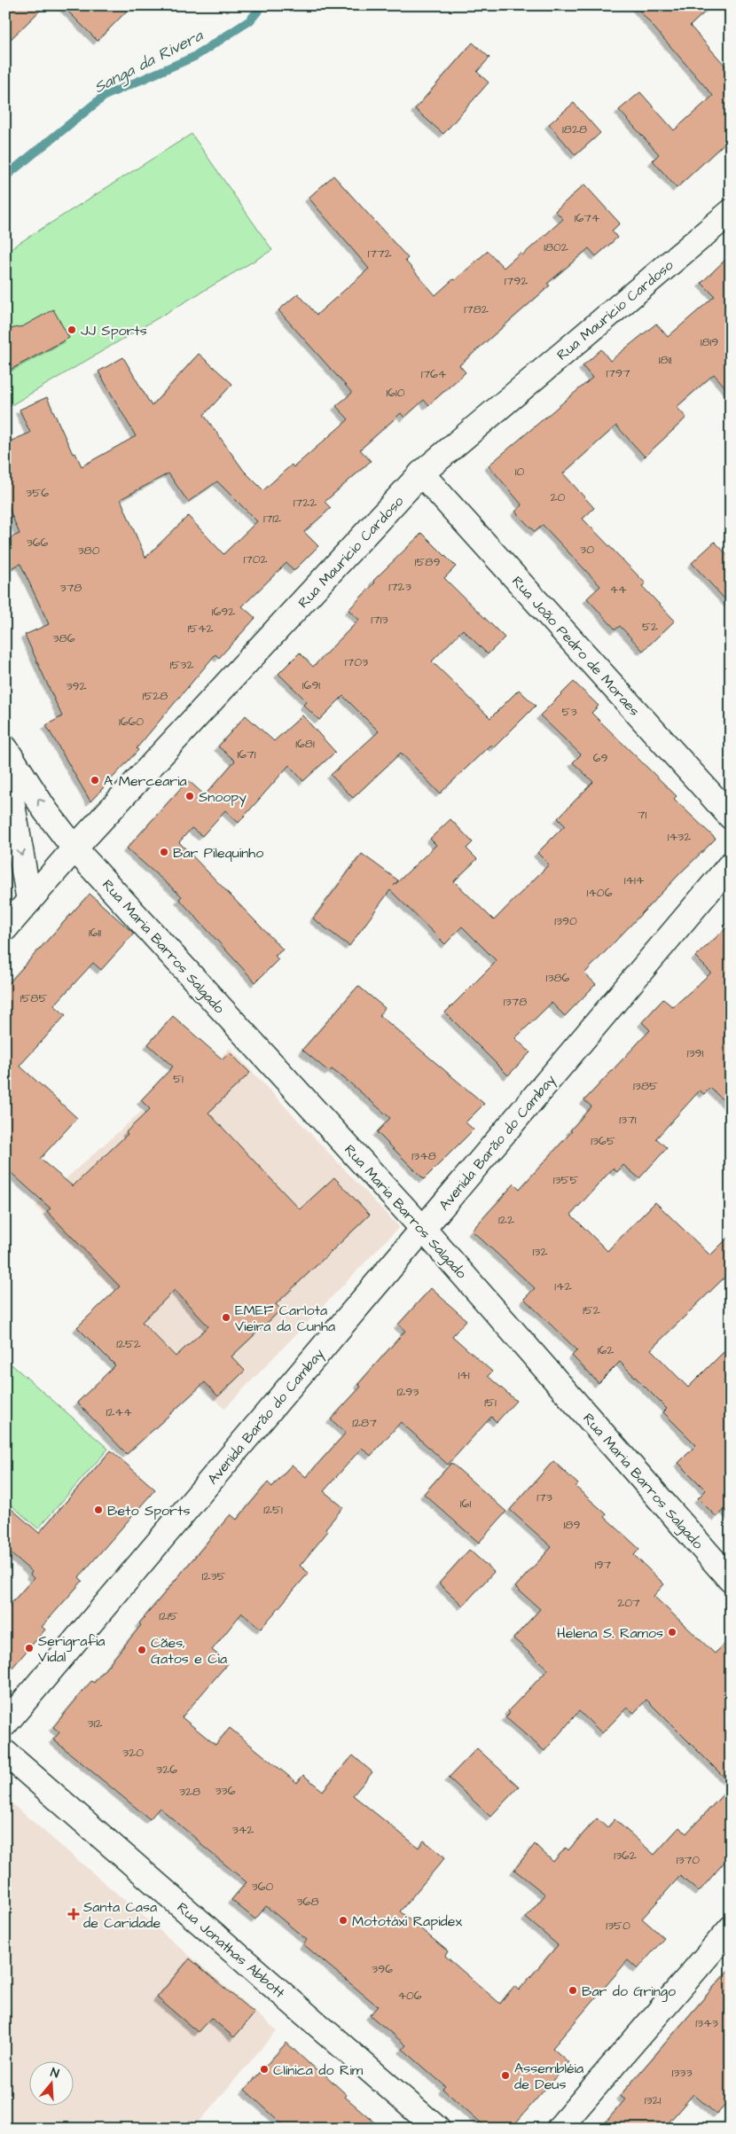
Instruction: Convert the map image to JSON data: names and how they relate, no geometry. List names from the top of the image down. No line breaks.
{"streets":{"street":["Rua Maurício Cardoso","Rua João Pedro de Moraes","Rua Maria Barros Salgado","Avenida Barão do Cambay","Rua Jonathas Abbott"]},"crossings":[["Rua Maurício Cardoso","Rua João Pedro de Moraes"],["Rua Maurício Cardoso","Rua Maria Barros Salgado"],["Rua Maria Barros Salgado","Avenida Barão do Cambay"]],"water":["Sanga da Rivera"],"places":{"other":["JJ Sports","A Mercearia","Snoopy","Bar Pilequinho","EMEF Carlota Vieira da Cunha","Beto Sports","Helena S. Ramos","Serigrafia Vidal","Cães, Gatos e Cia","Mototáxi Rapidex","Bar do Gringo","Clínica do Rim","Assembléia de Deus"],"health":["Santa Casa de Caridade"]},"house_numbers":["1828","1674","1802","1772","1792","1782","1819","1811","1797","1764","1610","10","356","20","1722","1712","366","30","380","1702","1589","1723","378","44","1692","1713","52","1542","386","1703","1532","1691","392","1528","53","1660","1681","1671","69","71","1432","1414","1406","1390","1611","1386","1585","1378","1391","51","1385","1371","1365","1348","1355","122","132","142","152","1252","162","141","1293","151","1244","1287","173","161","1251","189","197","1235","207","1215","312","320","326","336","328","342","1362","1370","360","368","1350","396","406","1343","1333","1321"],"north":"top"}
